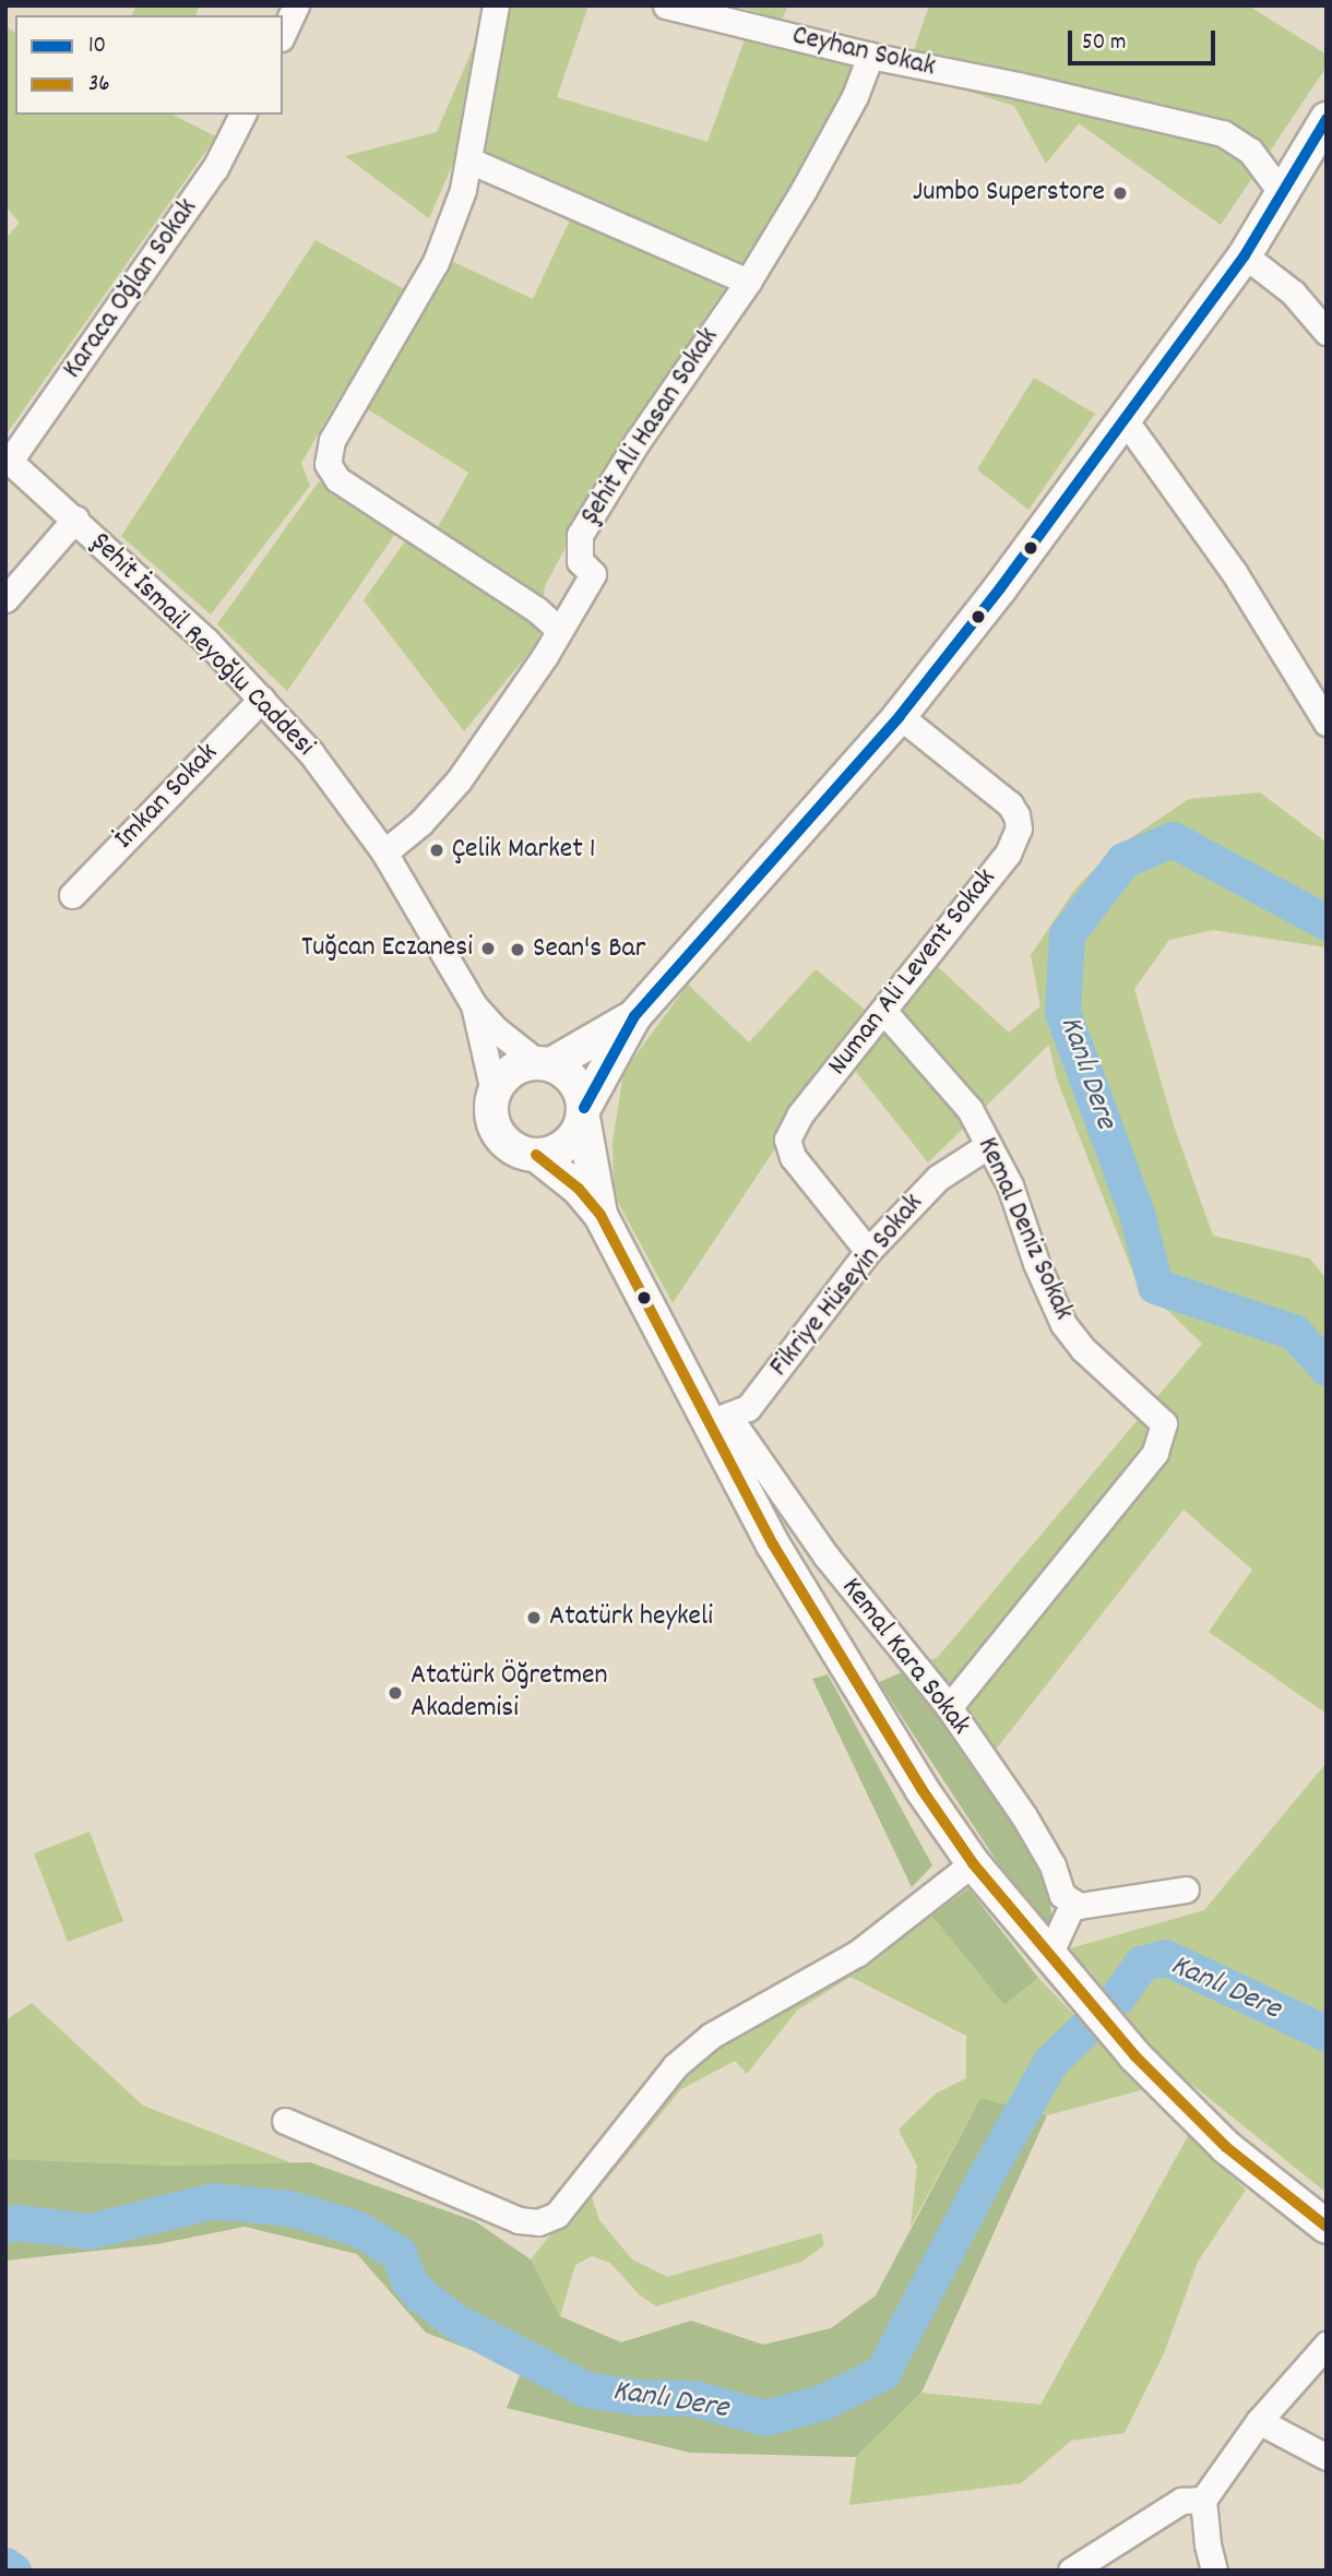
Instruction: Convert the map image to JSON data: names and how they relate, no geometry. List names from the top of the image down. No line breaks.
{"streets":{"street":["Ceyhan Sokak","Karaca Oğlan Sokak","Şehit Ali Hasan Sokak","Şehit İsmail Reyoğlu Caddesi","İmkan Sokak","Numan Ali Levent Sokak","Kemal Deniz Sokak","Fikriye Hüseyin Sokak","Kemal Kara Sokak"]},"crossings":[["Ceyhan Sokak","Şehit Ali Hasan Sokak"],["Karaca Oğlan Sokak","Şehit İsmail Reyoğlu Caddesi"],["Şehit Ali Hasan Sokak","Şehit İsmail Reyoğlu Caddesi"],["Şehit İsmail Reyoğlu Caddesi","İmkan Sokak"],["Numan Ali Levent Sokak","Kemal Deniz Sokak"],["Numan Ali Levent Sokak","Fikriye Hüseyin Sokak"],["Kemal Deniz Sokak","Fikriye Hüseyin Sokak"],["Kemal Deniz Sokak","Kemal Kara Sokak"],["Fikriye Hüseyin Sokak","Kemal Kara Sokak"]],"water":["Kanlı Dere"],"places":["Jumbo Superstore","Çelik Market 1","Tuğcan Eczanesi","Sean's Bar","Atatürk heykeli","Atatürk Öğretmen Akademisi"],"lines":["transit line 10","transit line 36"],"legend":["10","36"],"scale_bar":"50 m"}
